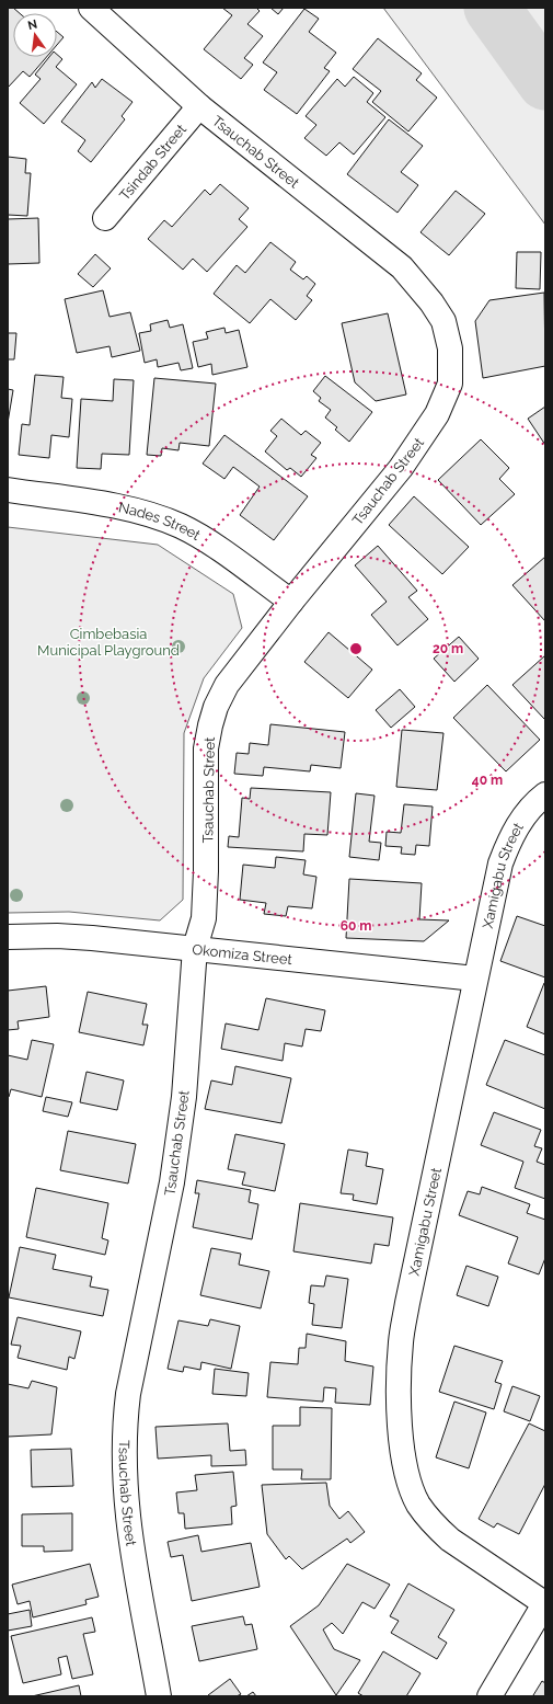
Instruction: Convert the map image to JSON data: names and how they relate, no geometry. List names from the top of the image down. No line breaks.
{"streets":{"street":["Tsauchab Street","Tsindab Street","Nades Street","Xamigabu Street","Okomiza Street"]},"crossings":[["Tsauchab Street","Tsindab Street"],["Tsauchab Street","Nades Street"],["Tsauchab Street","Okomiza Street"],["Xamigabu Street","Okomiza Street"]],"parks":["Cimbebasia Municipal Playground"],"north":"top","rings":["20 m","40 m","60 m"]}
